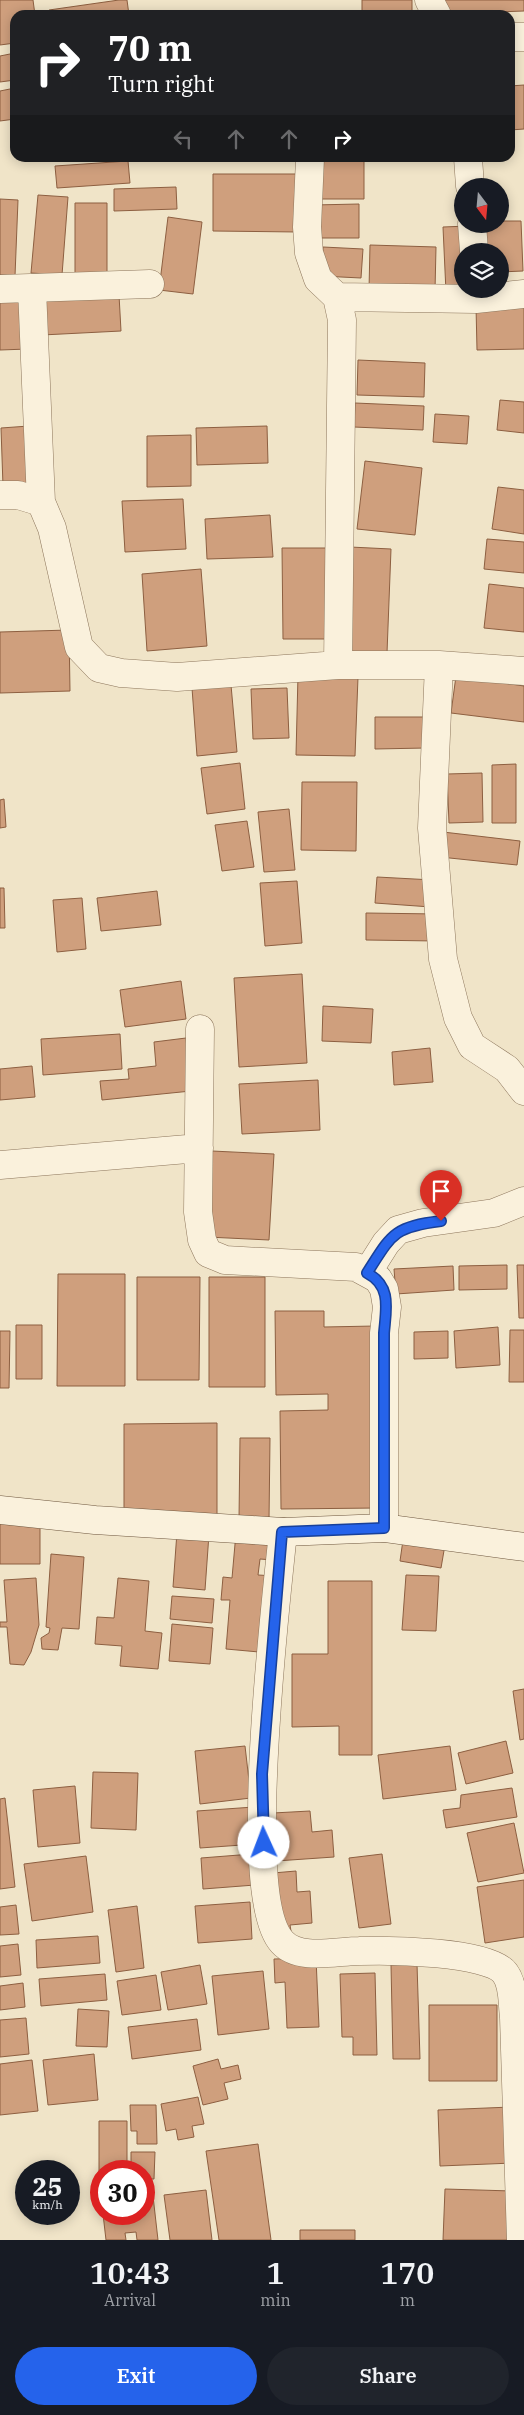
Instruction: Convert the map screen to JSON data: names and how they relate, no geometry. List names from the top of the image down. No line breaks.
{"north":"bottom","page":{"turn":["70 m","Turn right"],"speed":"25 km/h","limit":"30","eta":["10:43","Arrival","1","min","170","m"],"buttons":["Exit","Share"]}}
